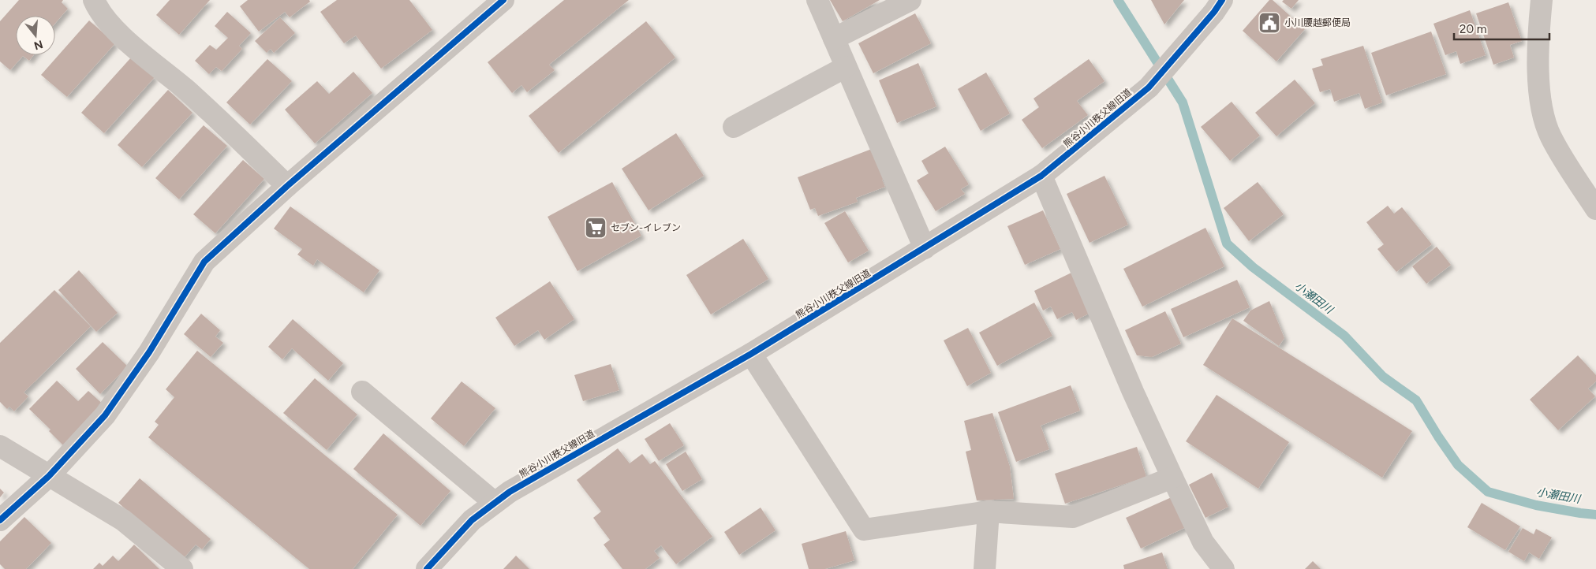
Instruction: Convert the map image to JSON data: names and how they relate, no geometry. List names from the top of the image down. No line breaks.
{"streets":{"street":["熊谷小川秩父線旧道"]},"water":["小瀬田川"],"places":{"public building":["小川腰越郵便局"],"supermarket":["セブン-イレブン"]},"scale_bar":"20 m","north":"bottom"}
